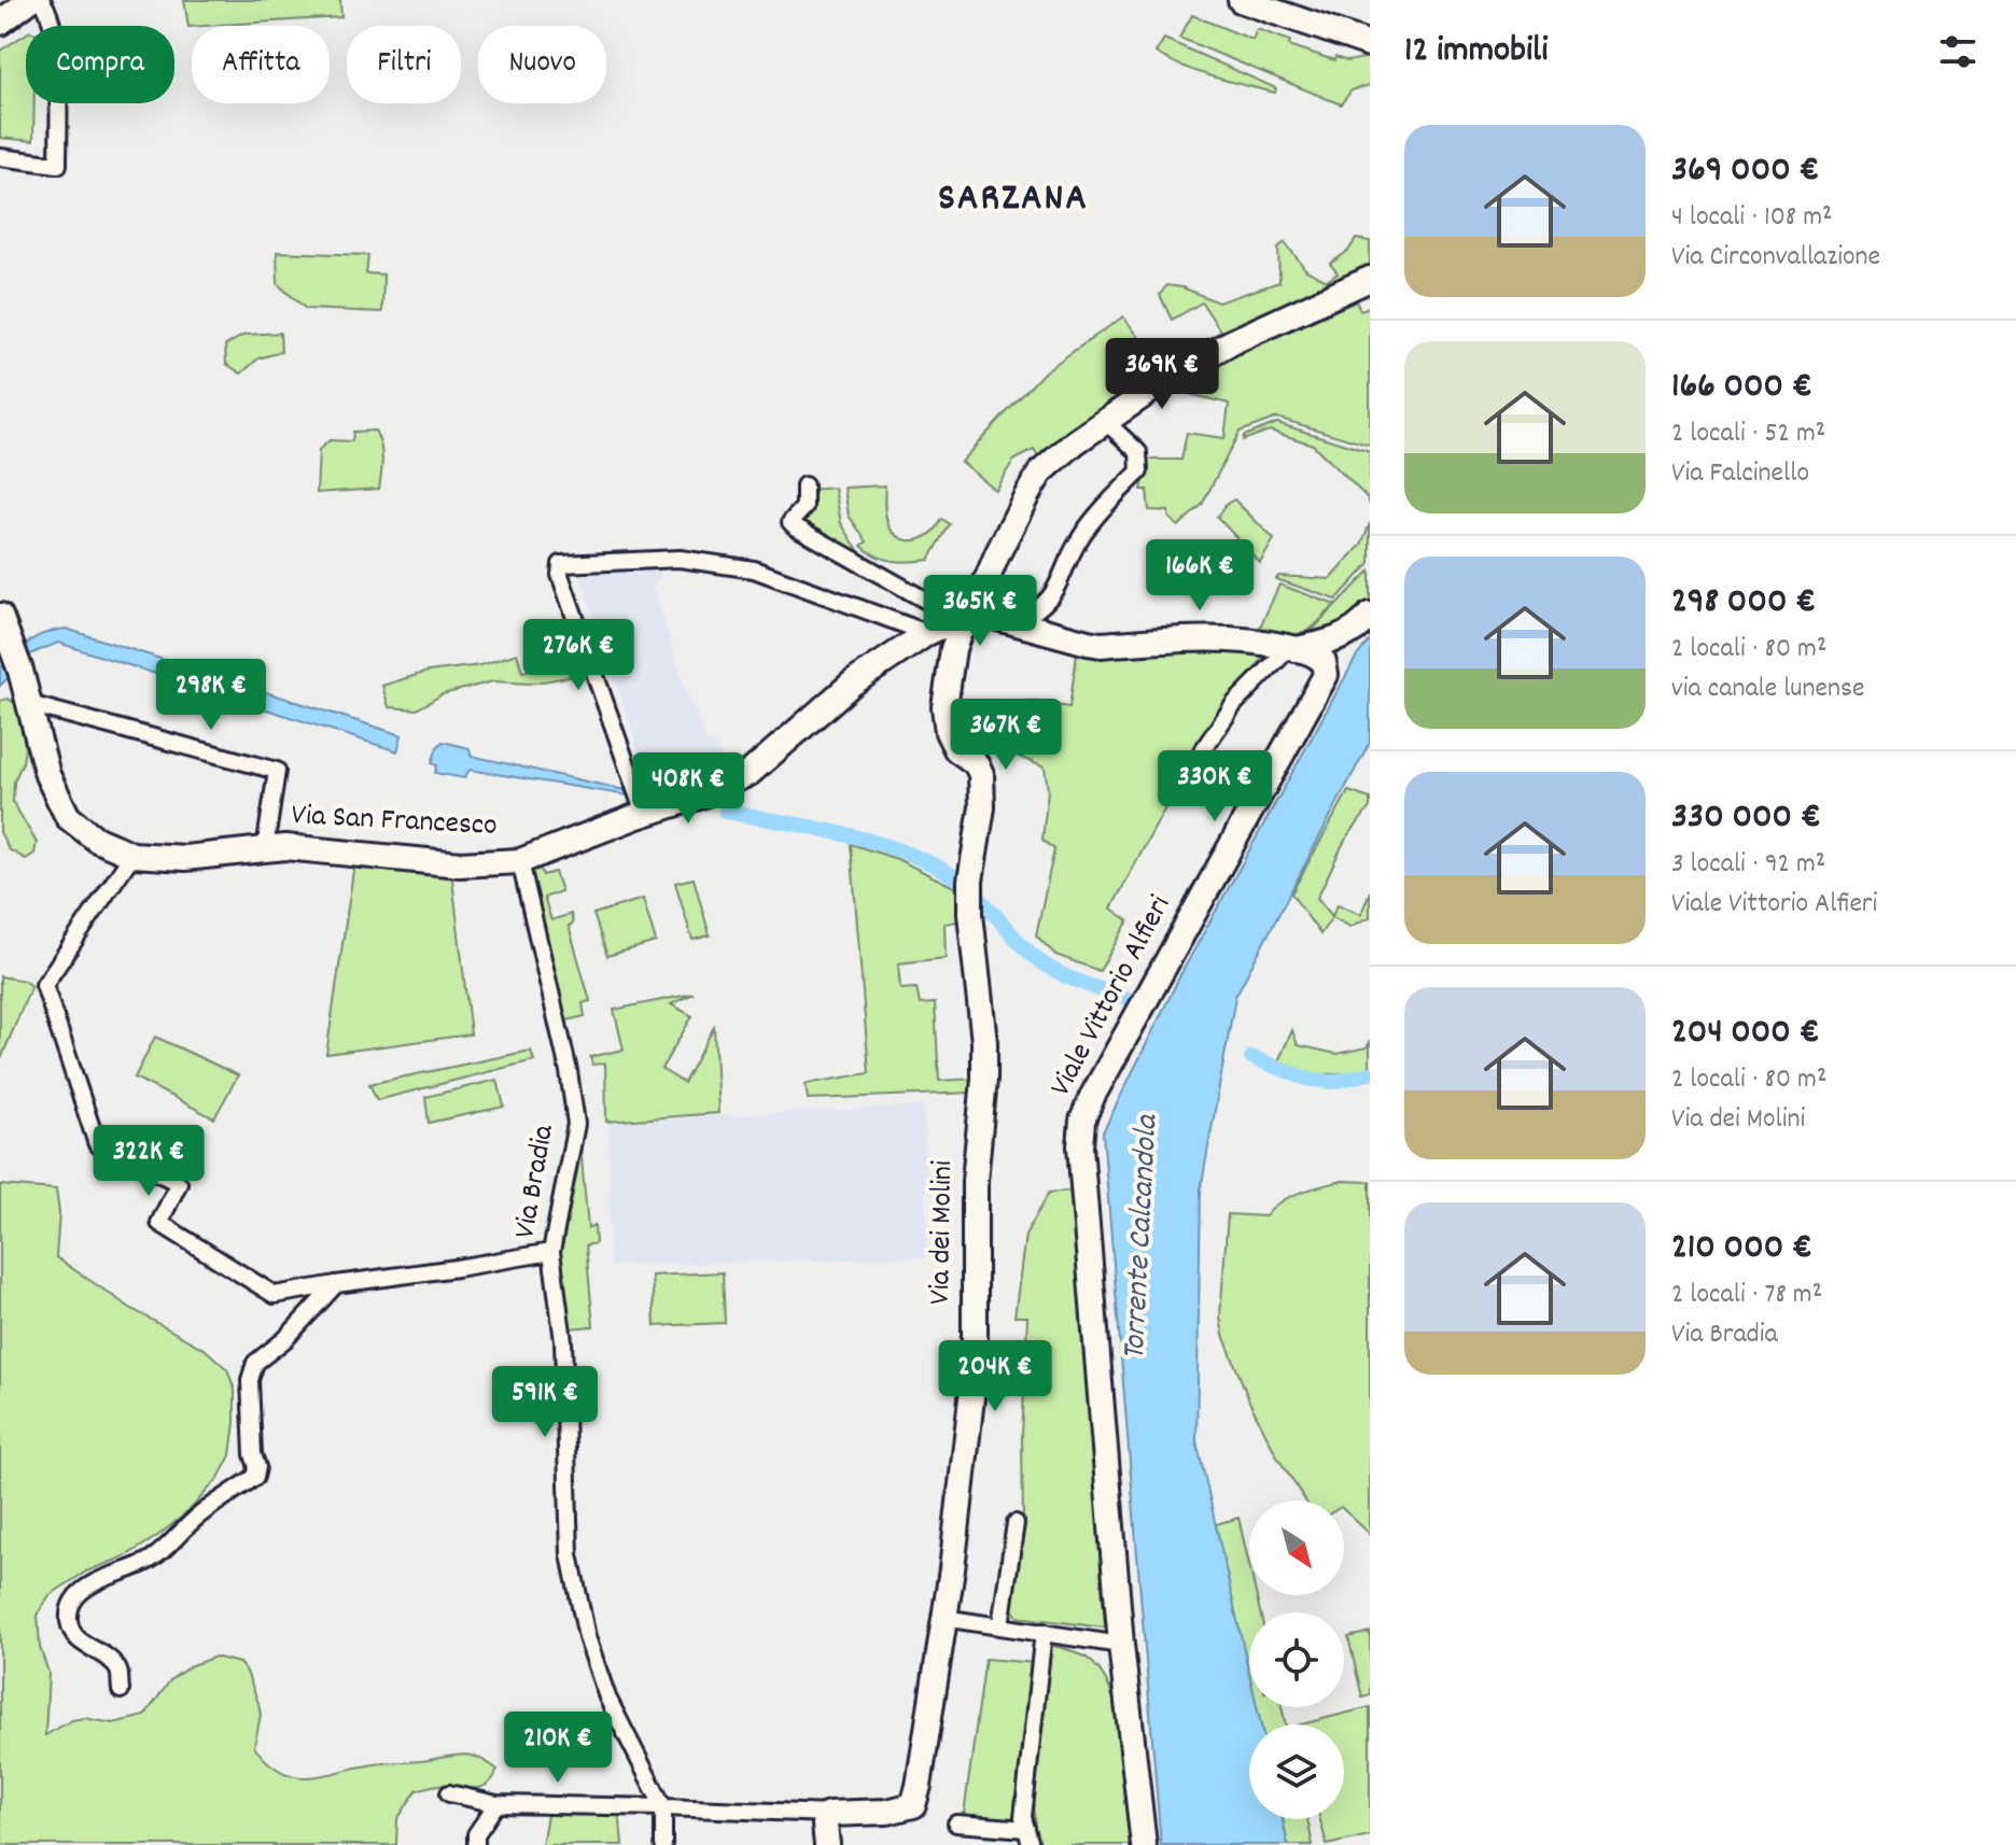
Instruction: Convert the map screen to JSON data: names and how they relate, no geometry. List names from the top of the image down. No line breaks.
{"streets":{"street":["Via San Francesco","Viale Vittorio Alfieri","Via Bradia","Via dei Molini"]},"crossings":[["Via San Francesco","Via Bradia"],["Via San Francesco","Via dei Molini"]],"districts":["SARZANA"],"water":["Torrente Calcandola"],"north":"bottom right","page":{"heading":"12 immobili","chip":["Compra","Affitta","Filtri","Nuovo"],"list":[{"name":"369 000 €","note":"4 locali · 108 m² · Via Circonvallazione"},{"name":"166 000 €","note":"2 locali · 52 m² · Via Falcinello"},{"name":"298 000 €","note":"2 locali · 80 m² · via canale lunense"},{"name":"330 000 €","note":"3 locali · 92 m² · Viale Vittorio Alfieri"},{"name":"204 000 €","note":"2 locali · 80 m² · Via dei Molini"},{"name":"210 000 €","note":"2 locali · 78 m² · Via Bradia"}],"price":["369K €","166K €","365K €","276K €","298K €","367K €","330K €","408K €","322K €","204K €","591K €","210K €"]}}
